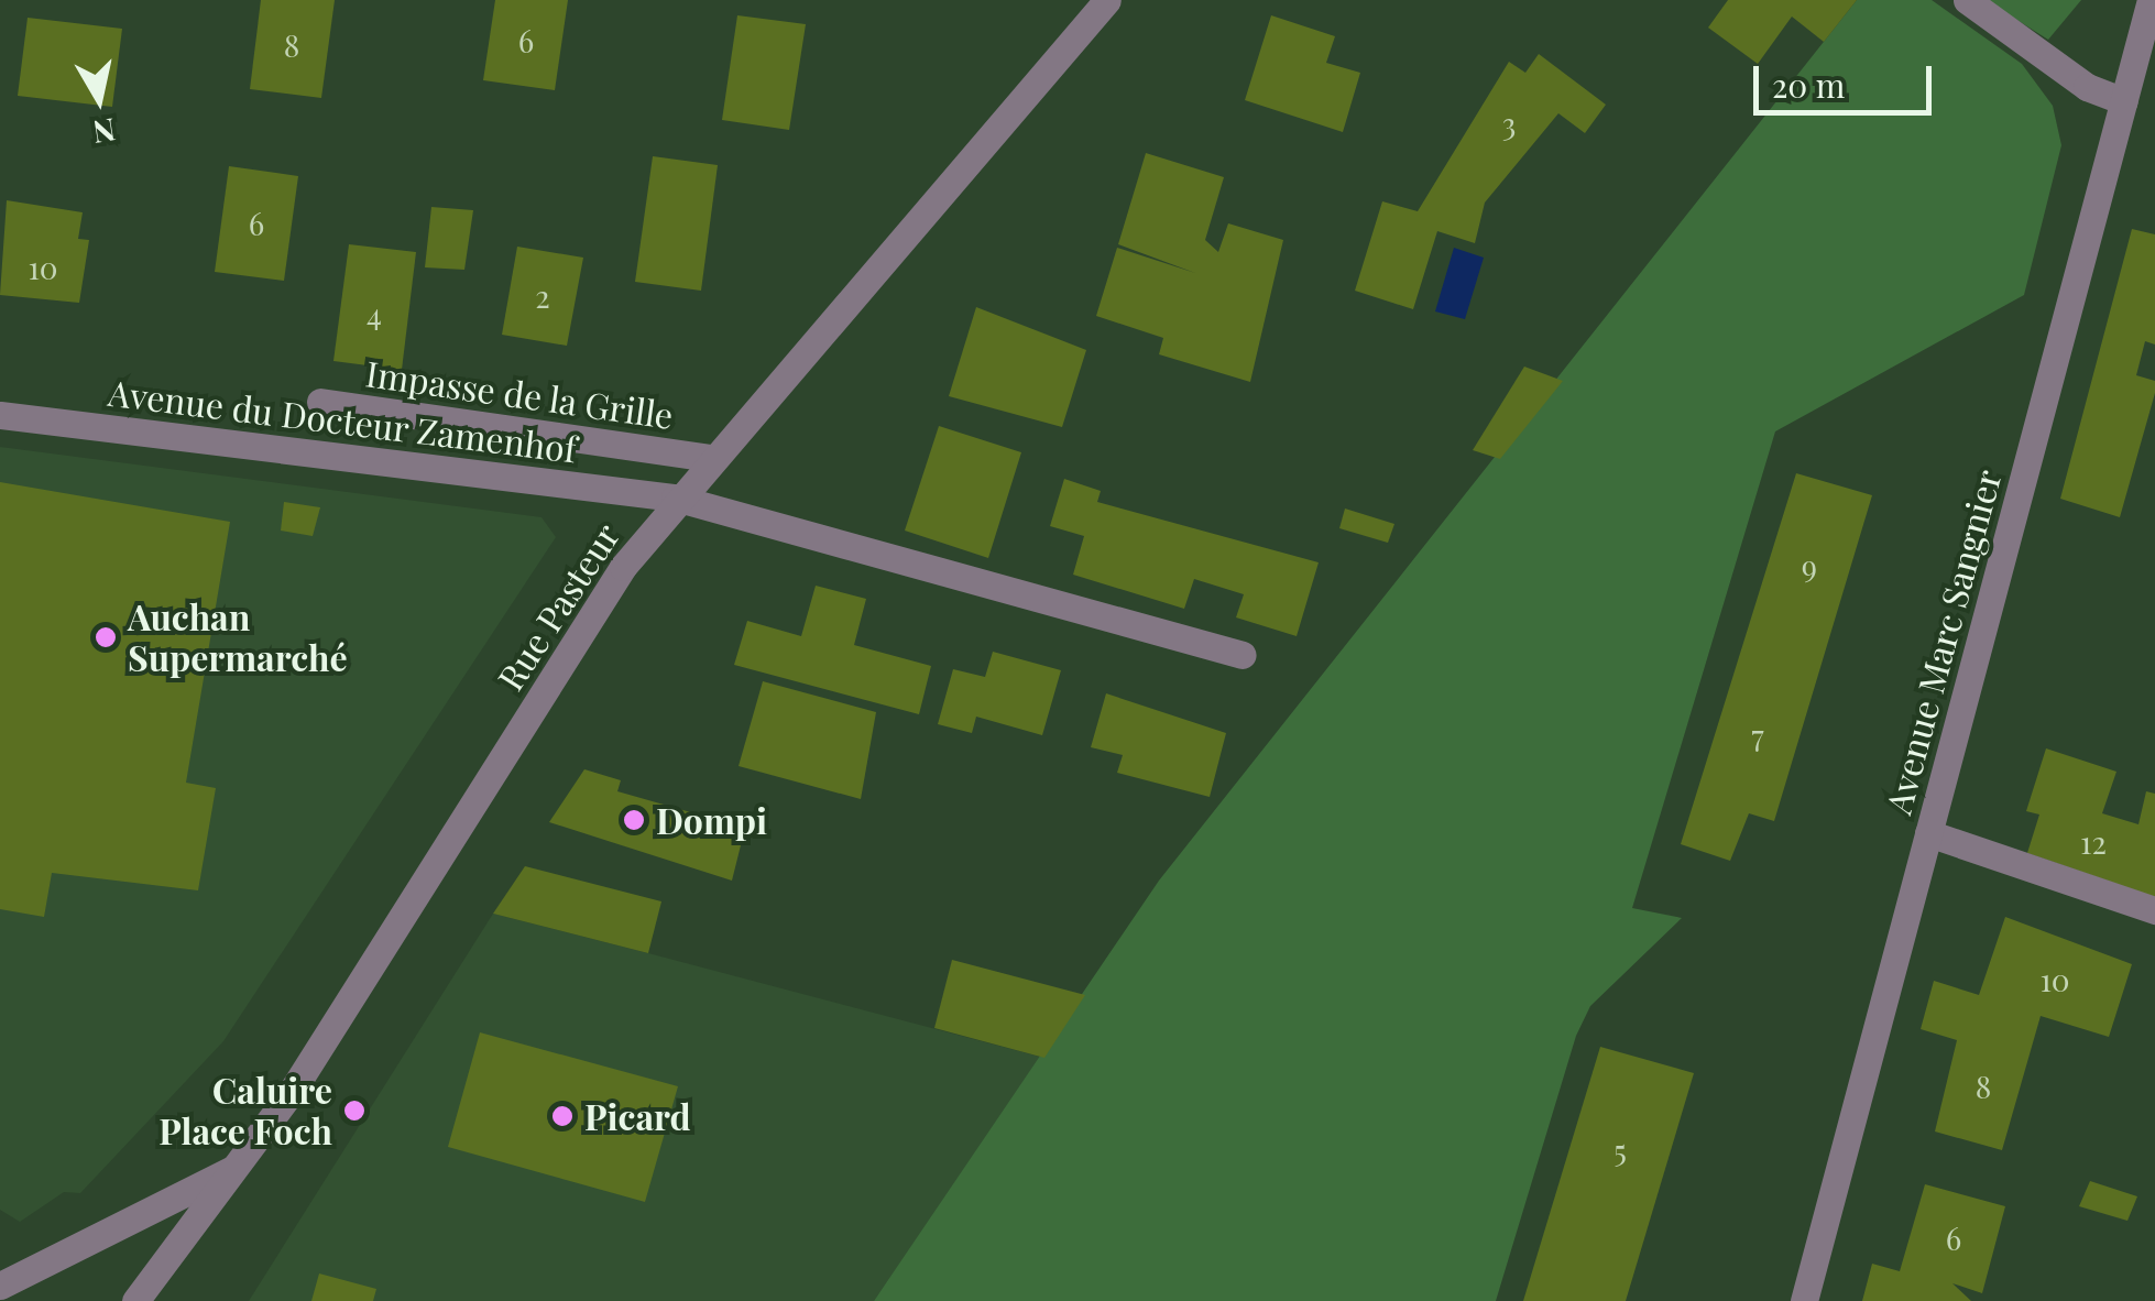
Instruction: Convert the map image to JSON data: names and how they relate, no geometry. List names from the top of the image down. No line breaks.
{"streets":{"street":["Impasse de la Grille","Avenue du Docteur Zamenhof","Rue Pasteur","Avenue Marc Sangnier"]},"crossings":[["Impasse de la Grille","Rue Pasteur"],["Avenue du Docteur Zamenhof","Rue Pasteur"]],"places":["Auchan Supermarché","Dompi","Caluire Place Foch","Picard"],"house_numbers":["6","8","3","6","10","2","4","9","7","12","10","8","5","6"],"scale_bar":"20 m","north":"bottom"}
